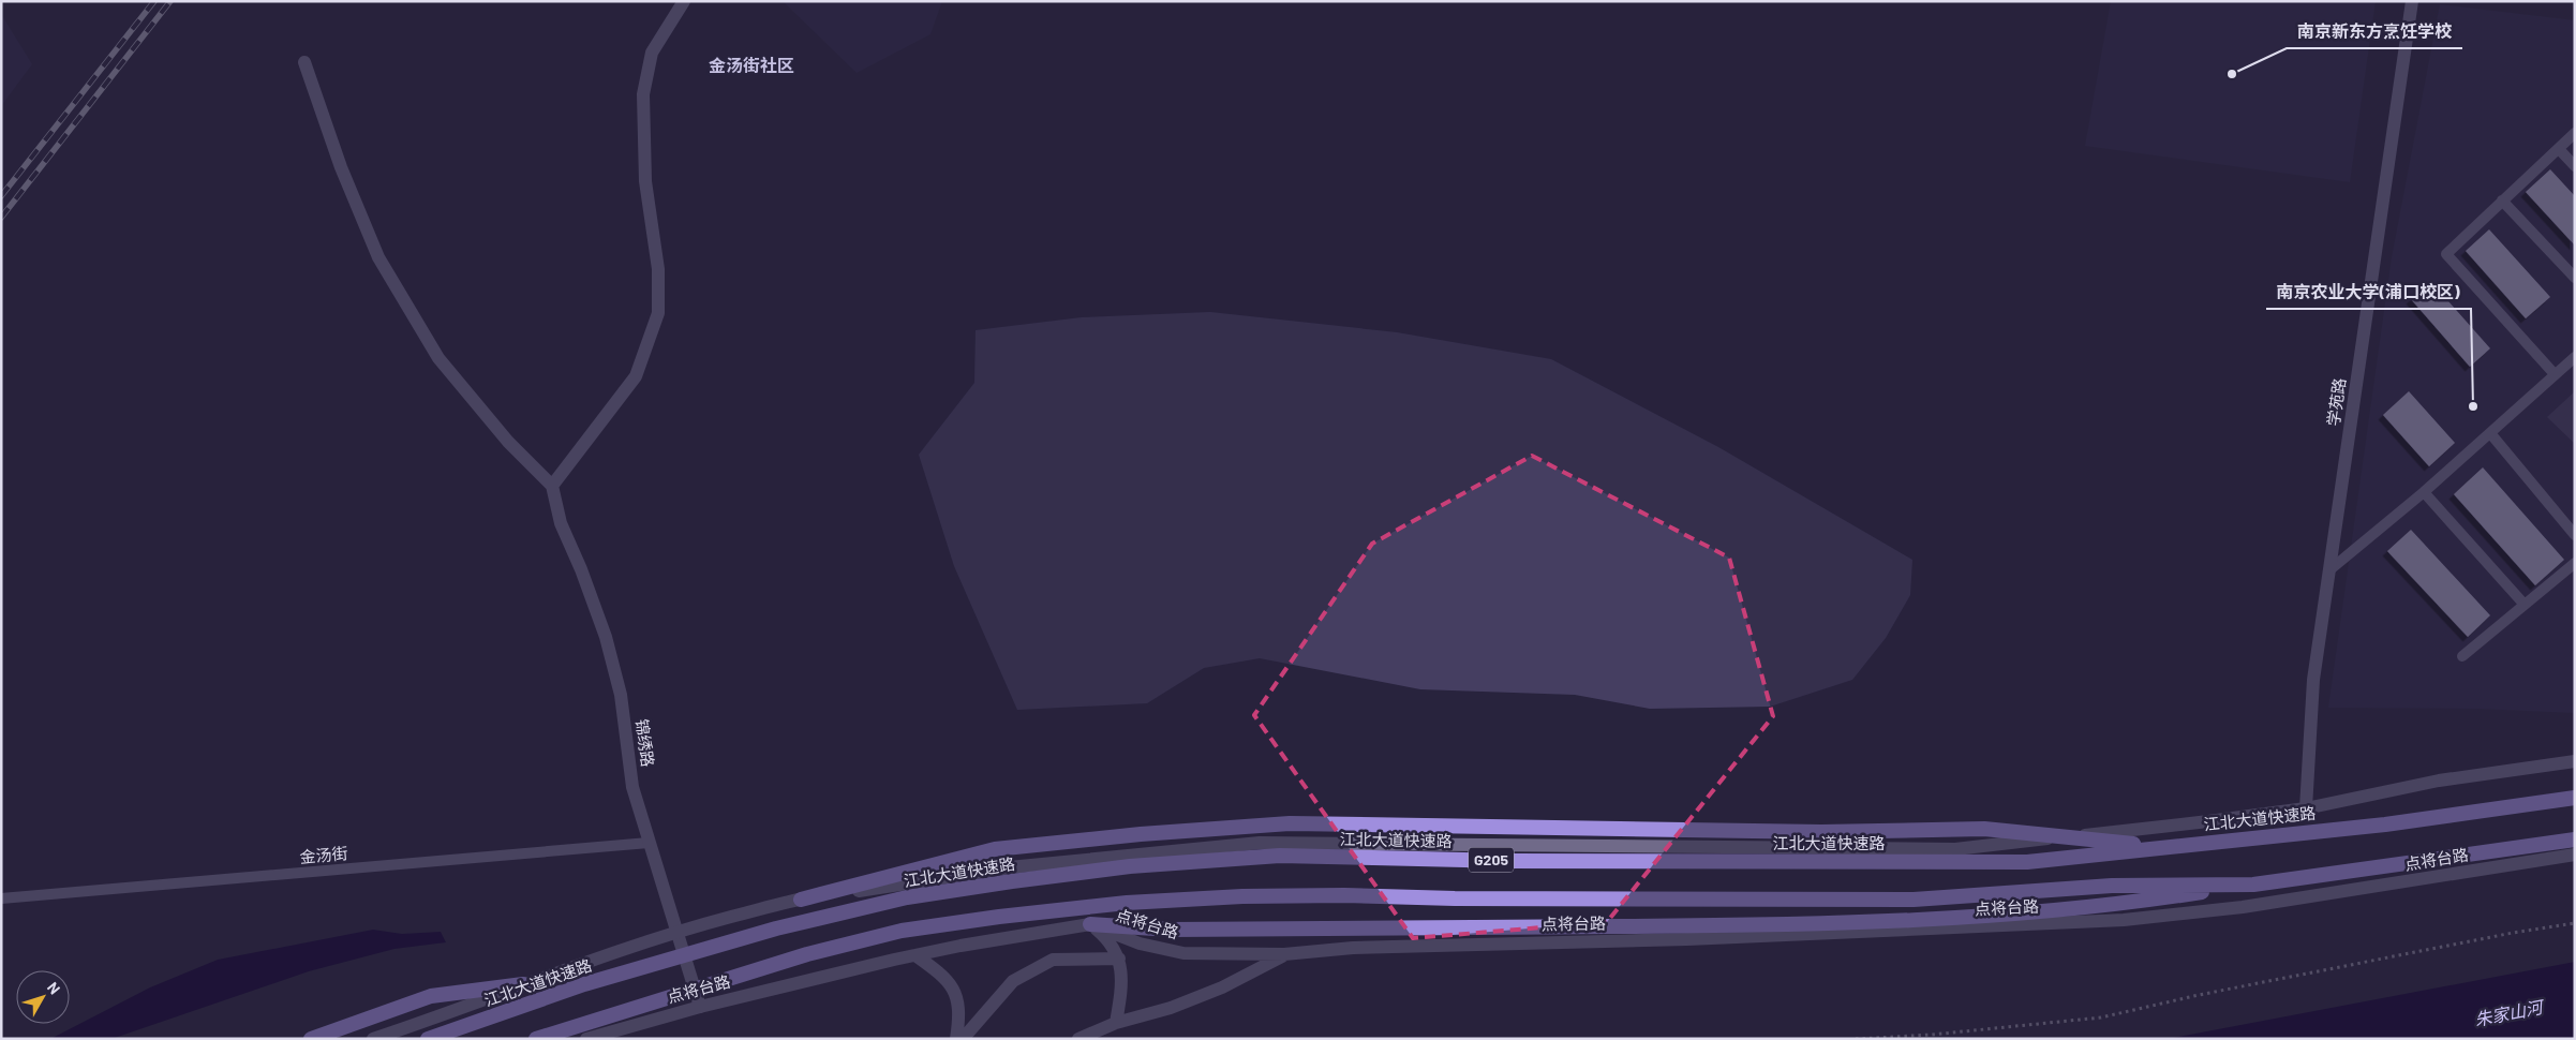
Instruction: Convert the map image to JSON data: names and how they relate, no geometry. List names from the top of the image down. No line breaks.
{"streets":{"highway":["江北大道快速路","G205"],"main road":["学苑路","锦绣路","点将台路"],"lane":["金汤街"]},"crossings":[["锦绣路","金汤街"],["锦绣路","点将台路"]],"districts":["金汤街社区"],"water":["朱家山河"],"places":["南京新东方烹饪学校","南京农业大学(浦口校区)"],"north":"top right"}
